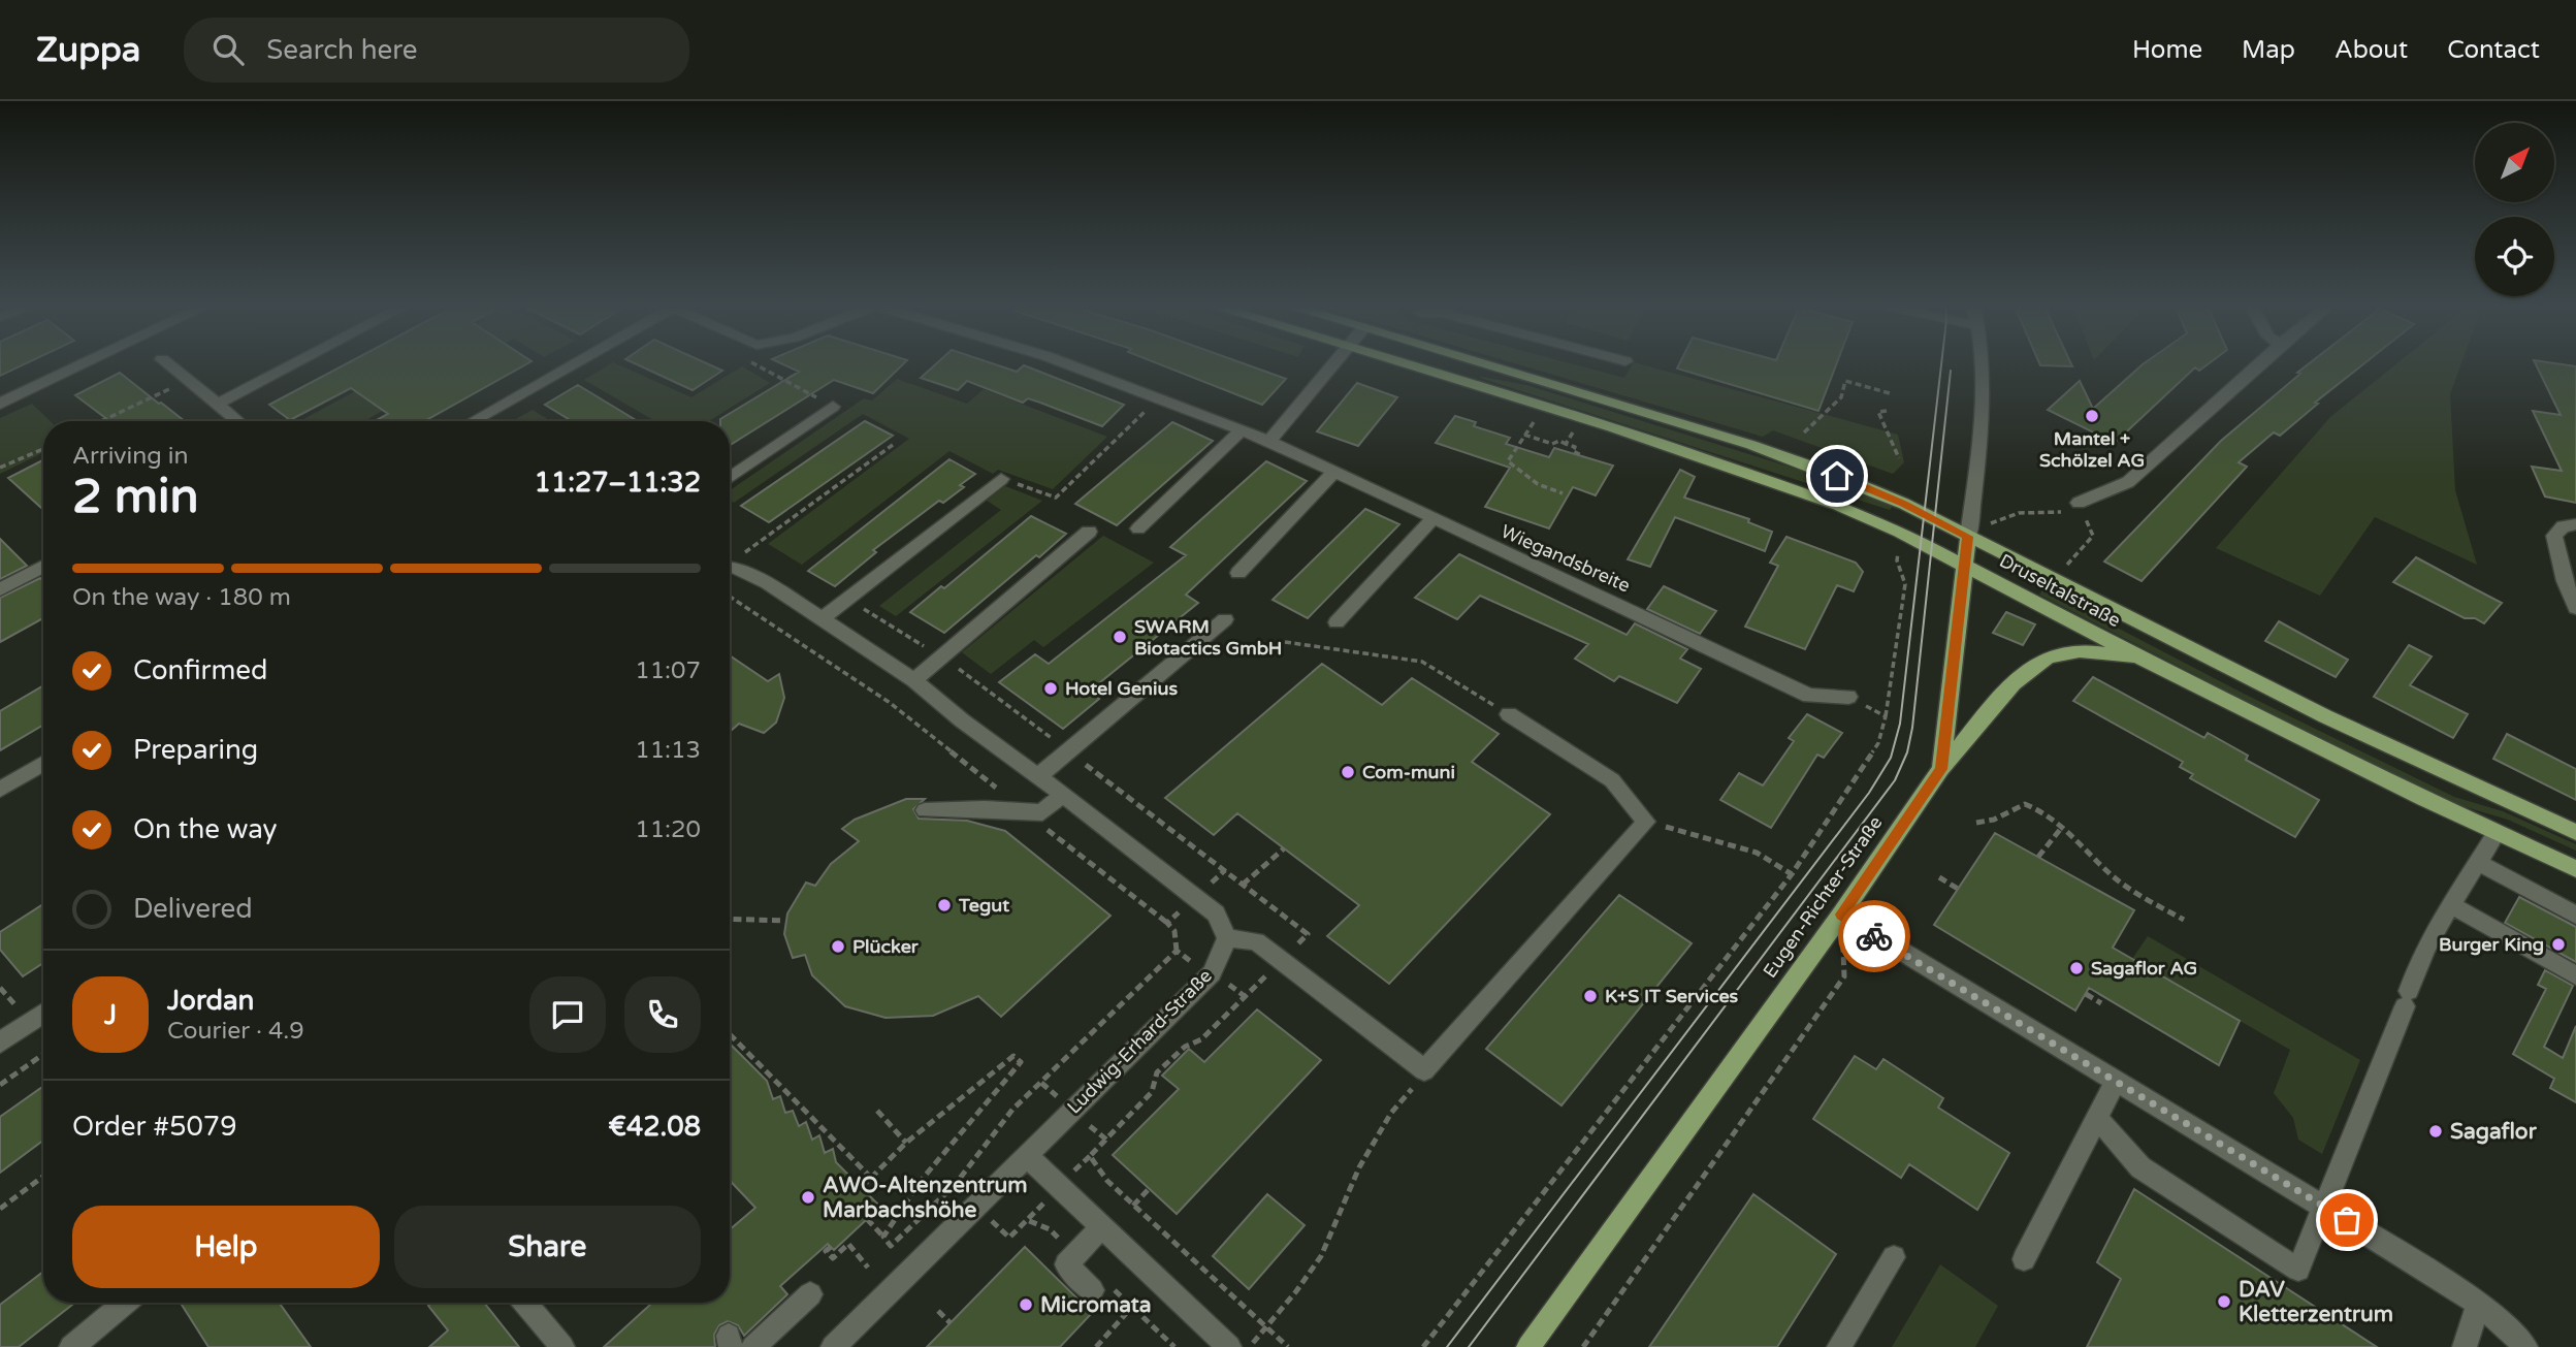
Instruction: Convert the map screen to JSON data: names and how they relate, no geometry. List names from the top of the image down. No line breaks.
{"streets":{"main road":["Druseltalstraße","Eugen-Richter-Straße"],"street":["Wiegandsbreite","Ludwig-Erhard-Straße"]},"crossings":[["Druseltalstraße","Eugen-Richter-Straße"]],"places":["Mantel + Schölzel AG","SWARM Biotactics GmbH","Hotel Genius","Com-muni","Tegut","Burger King","Plücker","Sagaflor AG","K+S IT Services","Sagaflor","AWO-Altenzentrum Marbachshöhe","DAV Kletterzentrum","Micromata"],"north":"top right","page":{"header":"Zuppa","search":"Search here","nav":["Home","Map","About","Contact"],"heading":["2 min","Arriving in","11:27–11:32"],"panel":["Jordan","Courier · 4.9","Order #5079","€42.08"],"bar":"On the way · 180 m","list":[["Confirmed","11:07"],["Preparing","11:13"],["On the way","11:20"],"Delivered"],"round":"J","buttons":["Help","Share"]}}
